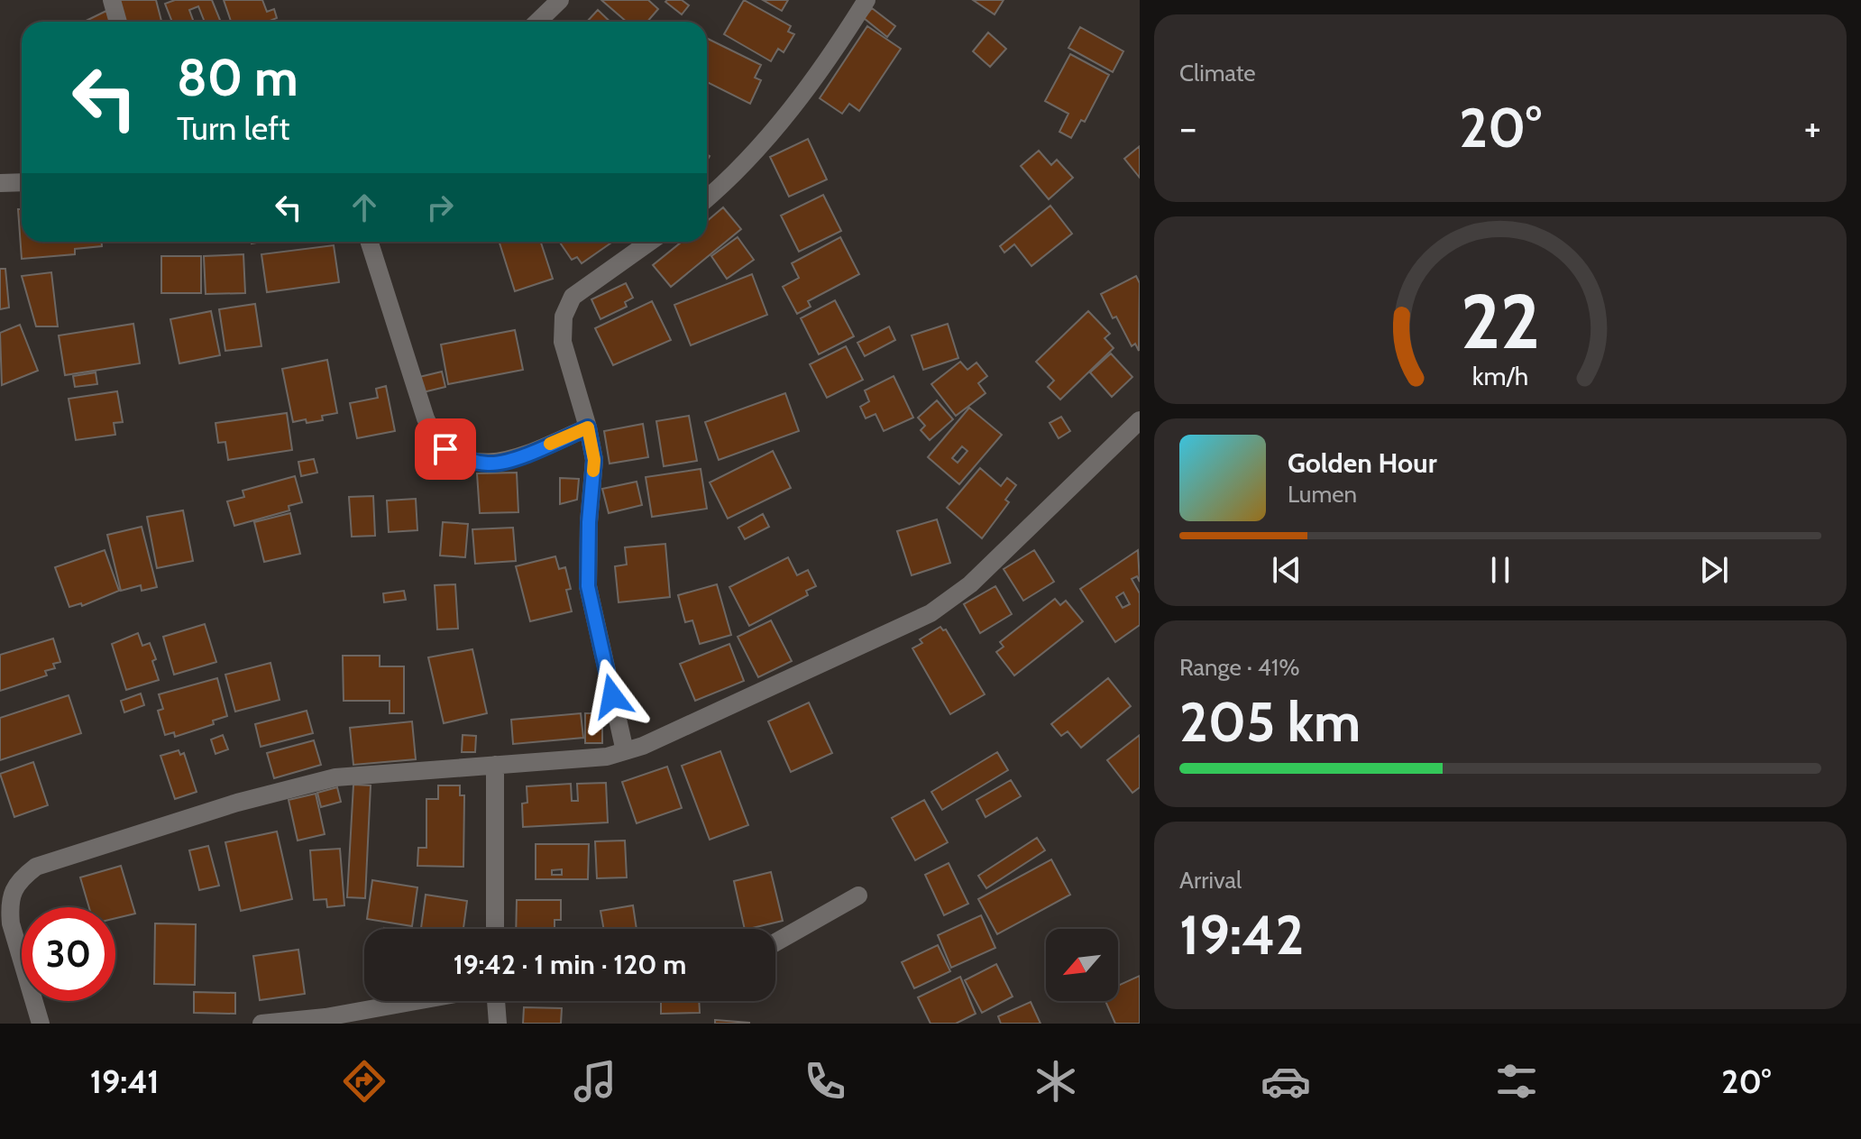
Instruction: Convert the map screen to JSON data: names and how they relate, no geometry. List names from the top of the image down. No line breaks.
{"north":"bottom left","page":{"tile":["Climate",["Range · 41%","205 km"],["Arrival","19:42"]],"turn":["80 m","Turn left"],"heat":["−","20°","+"],"song":["Golden Hour","Lumen"],"limit":"30","trip":"19:42 · 1 min · 120 m","tabs":["19:41","20°"],"gauge":["22","km/h"]}}
